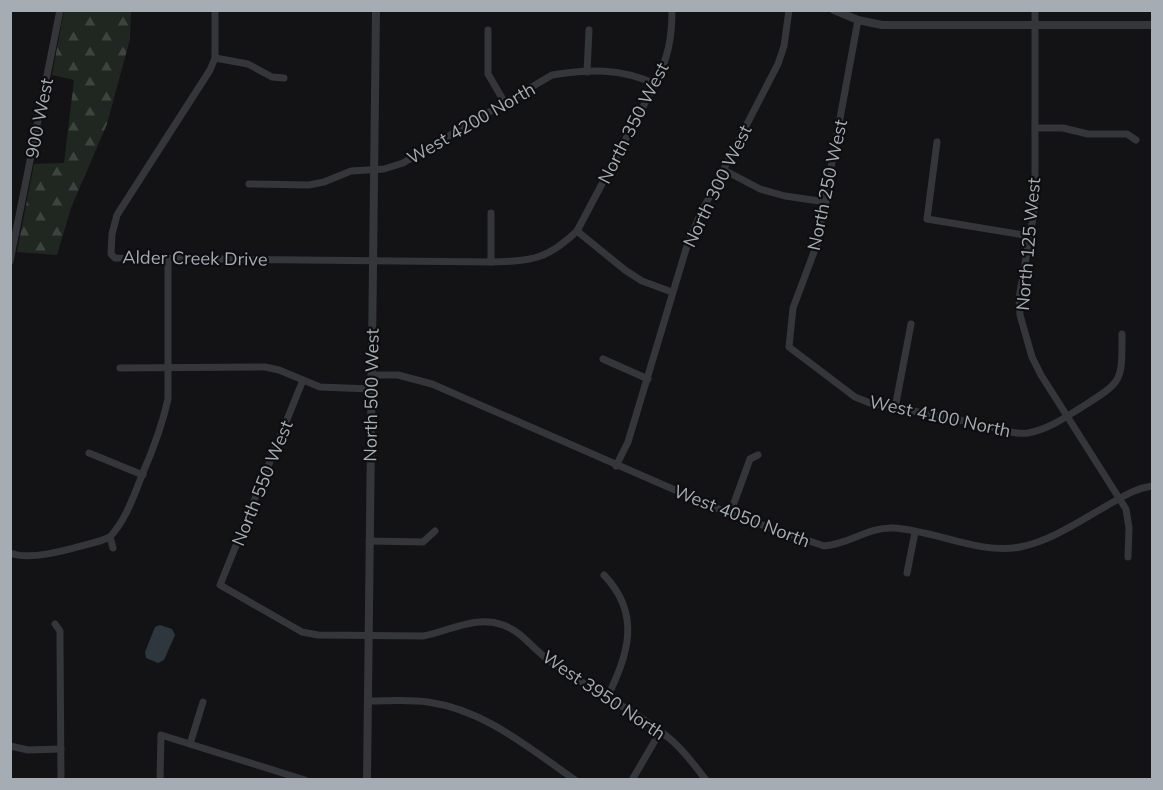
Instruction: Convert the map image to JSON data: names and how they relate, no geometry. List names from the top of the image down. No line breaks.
{"streets":{"street":["900 West","West 4200 North","North 350 West","North 250 West","North 300 West","North 125 West","Alder Creek Drive","North 500 West","West 4100 North","North 550 West","West 4050 North","West 3950 North"]},"crossings":[["West 4200 North","North 350 West"],["West 4200 North","North 500 West"],["North 350 West","Alder Creek Drive"],["North 250 West","West 4100 North"],["North 300 West","West 4050 North"],["North 125 West","West 4100 North"],["North 125 West","West 4050 North"],["Alder Creek Drive","North 500 West"],["North 500 West","West 4050 North"],["North 500 West","West 3950 North"],["North 550 West","West 3950 North"]]}
